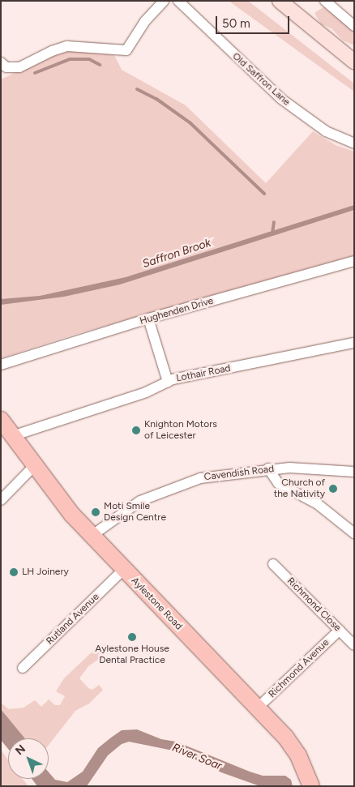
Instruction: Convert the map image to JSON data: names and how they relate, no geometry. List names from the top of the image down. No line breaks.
{"streets":{"main road":["Aylestone Road"],"street":["Old Saffron Lane","Hughenden Drive","Lothair Road","Cavendish Road","Richmond Close","Rutland Avenue","Richmond Avenue"]},"crossings":[["Lothair Road","Aylestone Road"],["Cavendish Road","Aylestone Road"],["Aylestone Road","Rutland Avenue"],["Aylestone Road","Richmond Avenue"],["Richmond Close","Richmond Avenue"]],"water":["Saffron Brook","River Soar"],"places":["Knighton Motors of Leicester","Church of the Nativity","Moti Smile Design Centre","LH Joinery","Aylestone House Dental Practice"],"scale_bar":"50 m","north":"top left"}
